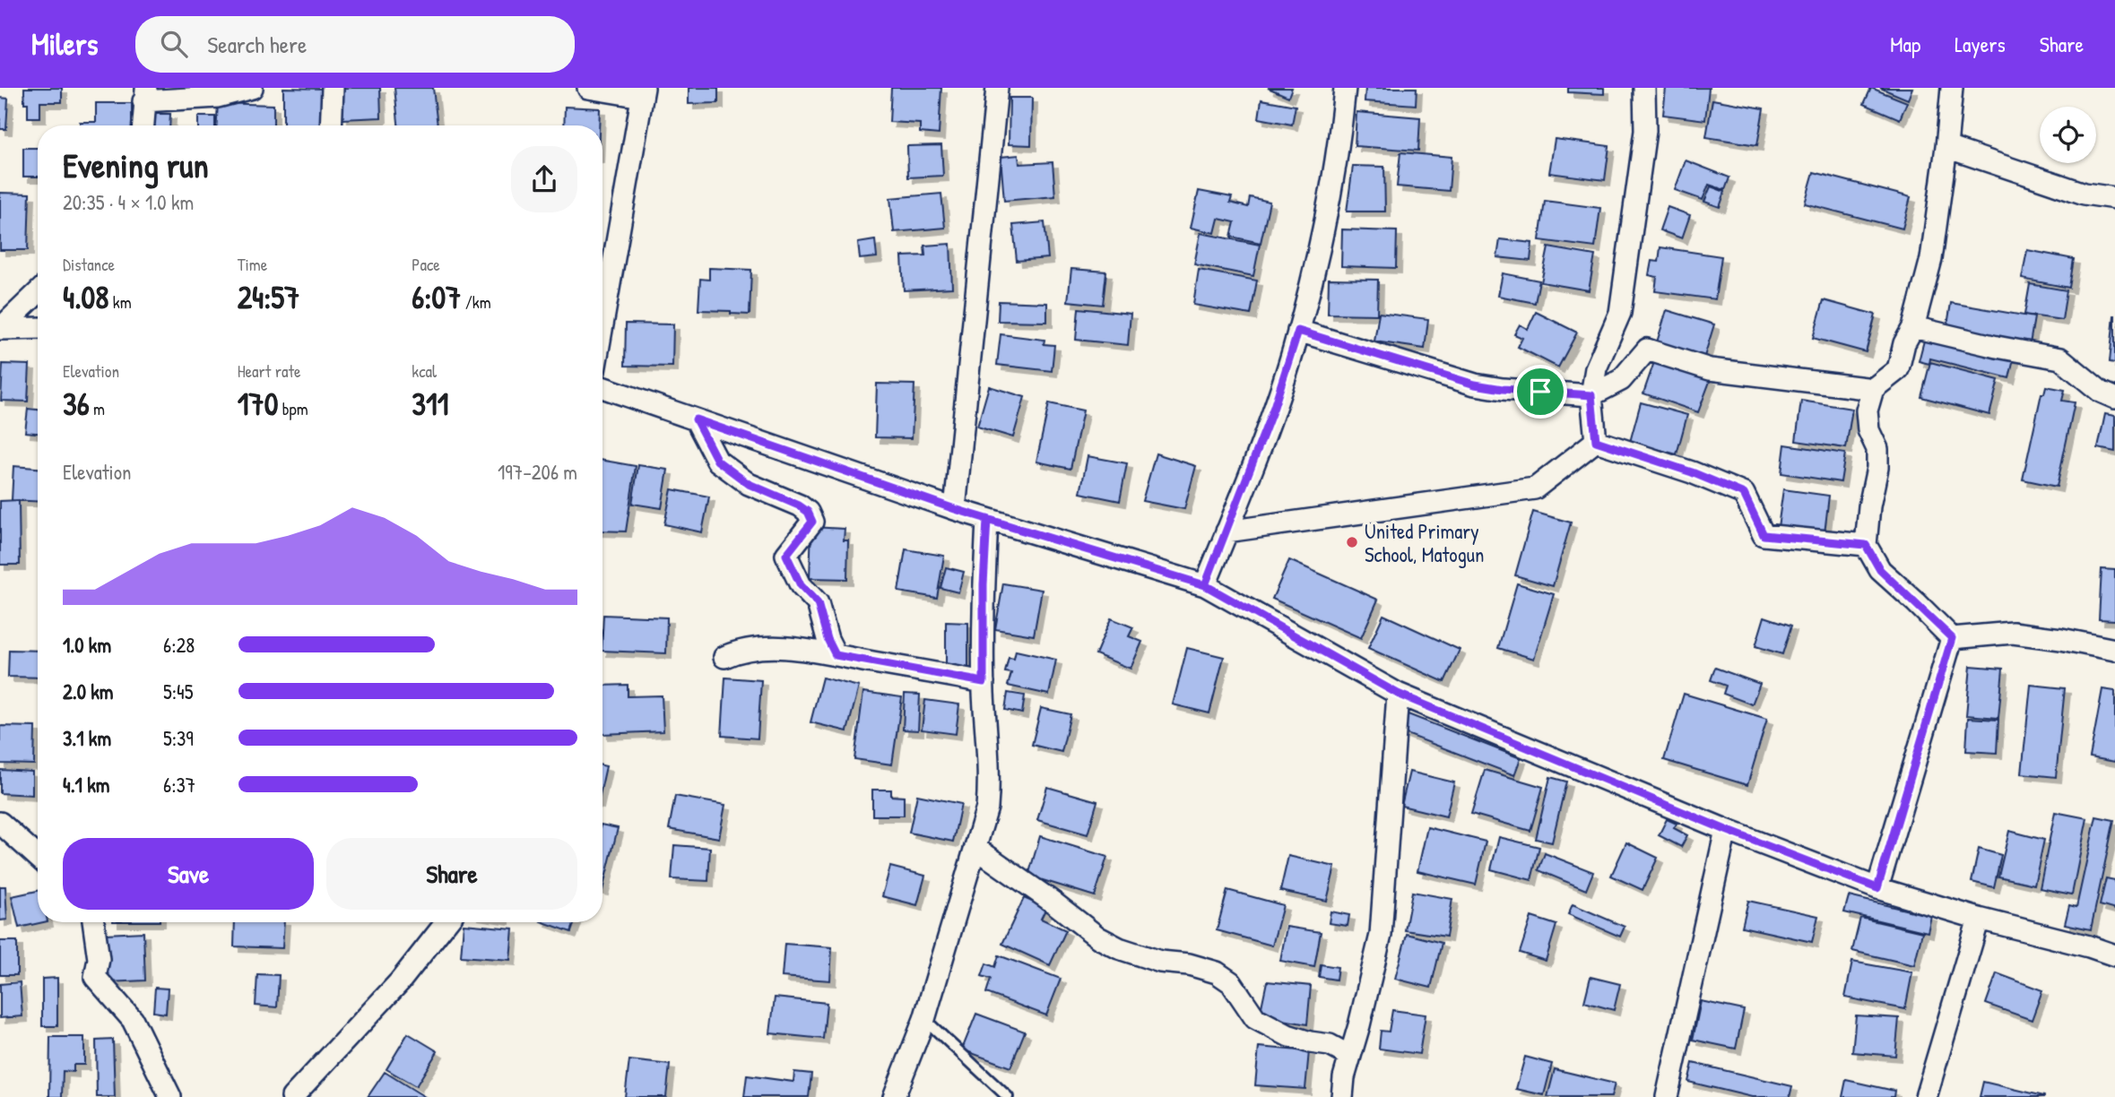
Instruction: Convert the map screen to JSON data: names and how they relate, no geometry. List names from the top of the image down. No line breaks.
{"places":["United Primary School, Matogun"],"page":{"header":"Milers","search":"Search here","nav":["Map","Layers","Share"],"heading":["Evening run","20:35 · 4 × 1.0 km"],"stats":[["Distance","4.08 km"],["Time","24:57"],["Pace","6:07 /km"],["Elevation","36 m"],["Heart rate","170 bpm"],["kcal","311"]],"chart":["Elevation","197–206 m"],"list":[{"name":"1.0 km","note":"6:28"},{"name":"2.0 km","note":"5:45"},{"name":"3.1 km","note":"5:39"},{"name":"4.1 km","note":"6:37"}],"buttons":["Save","Share"]}}
